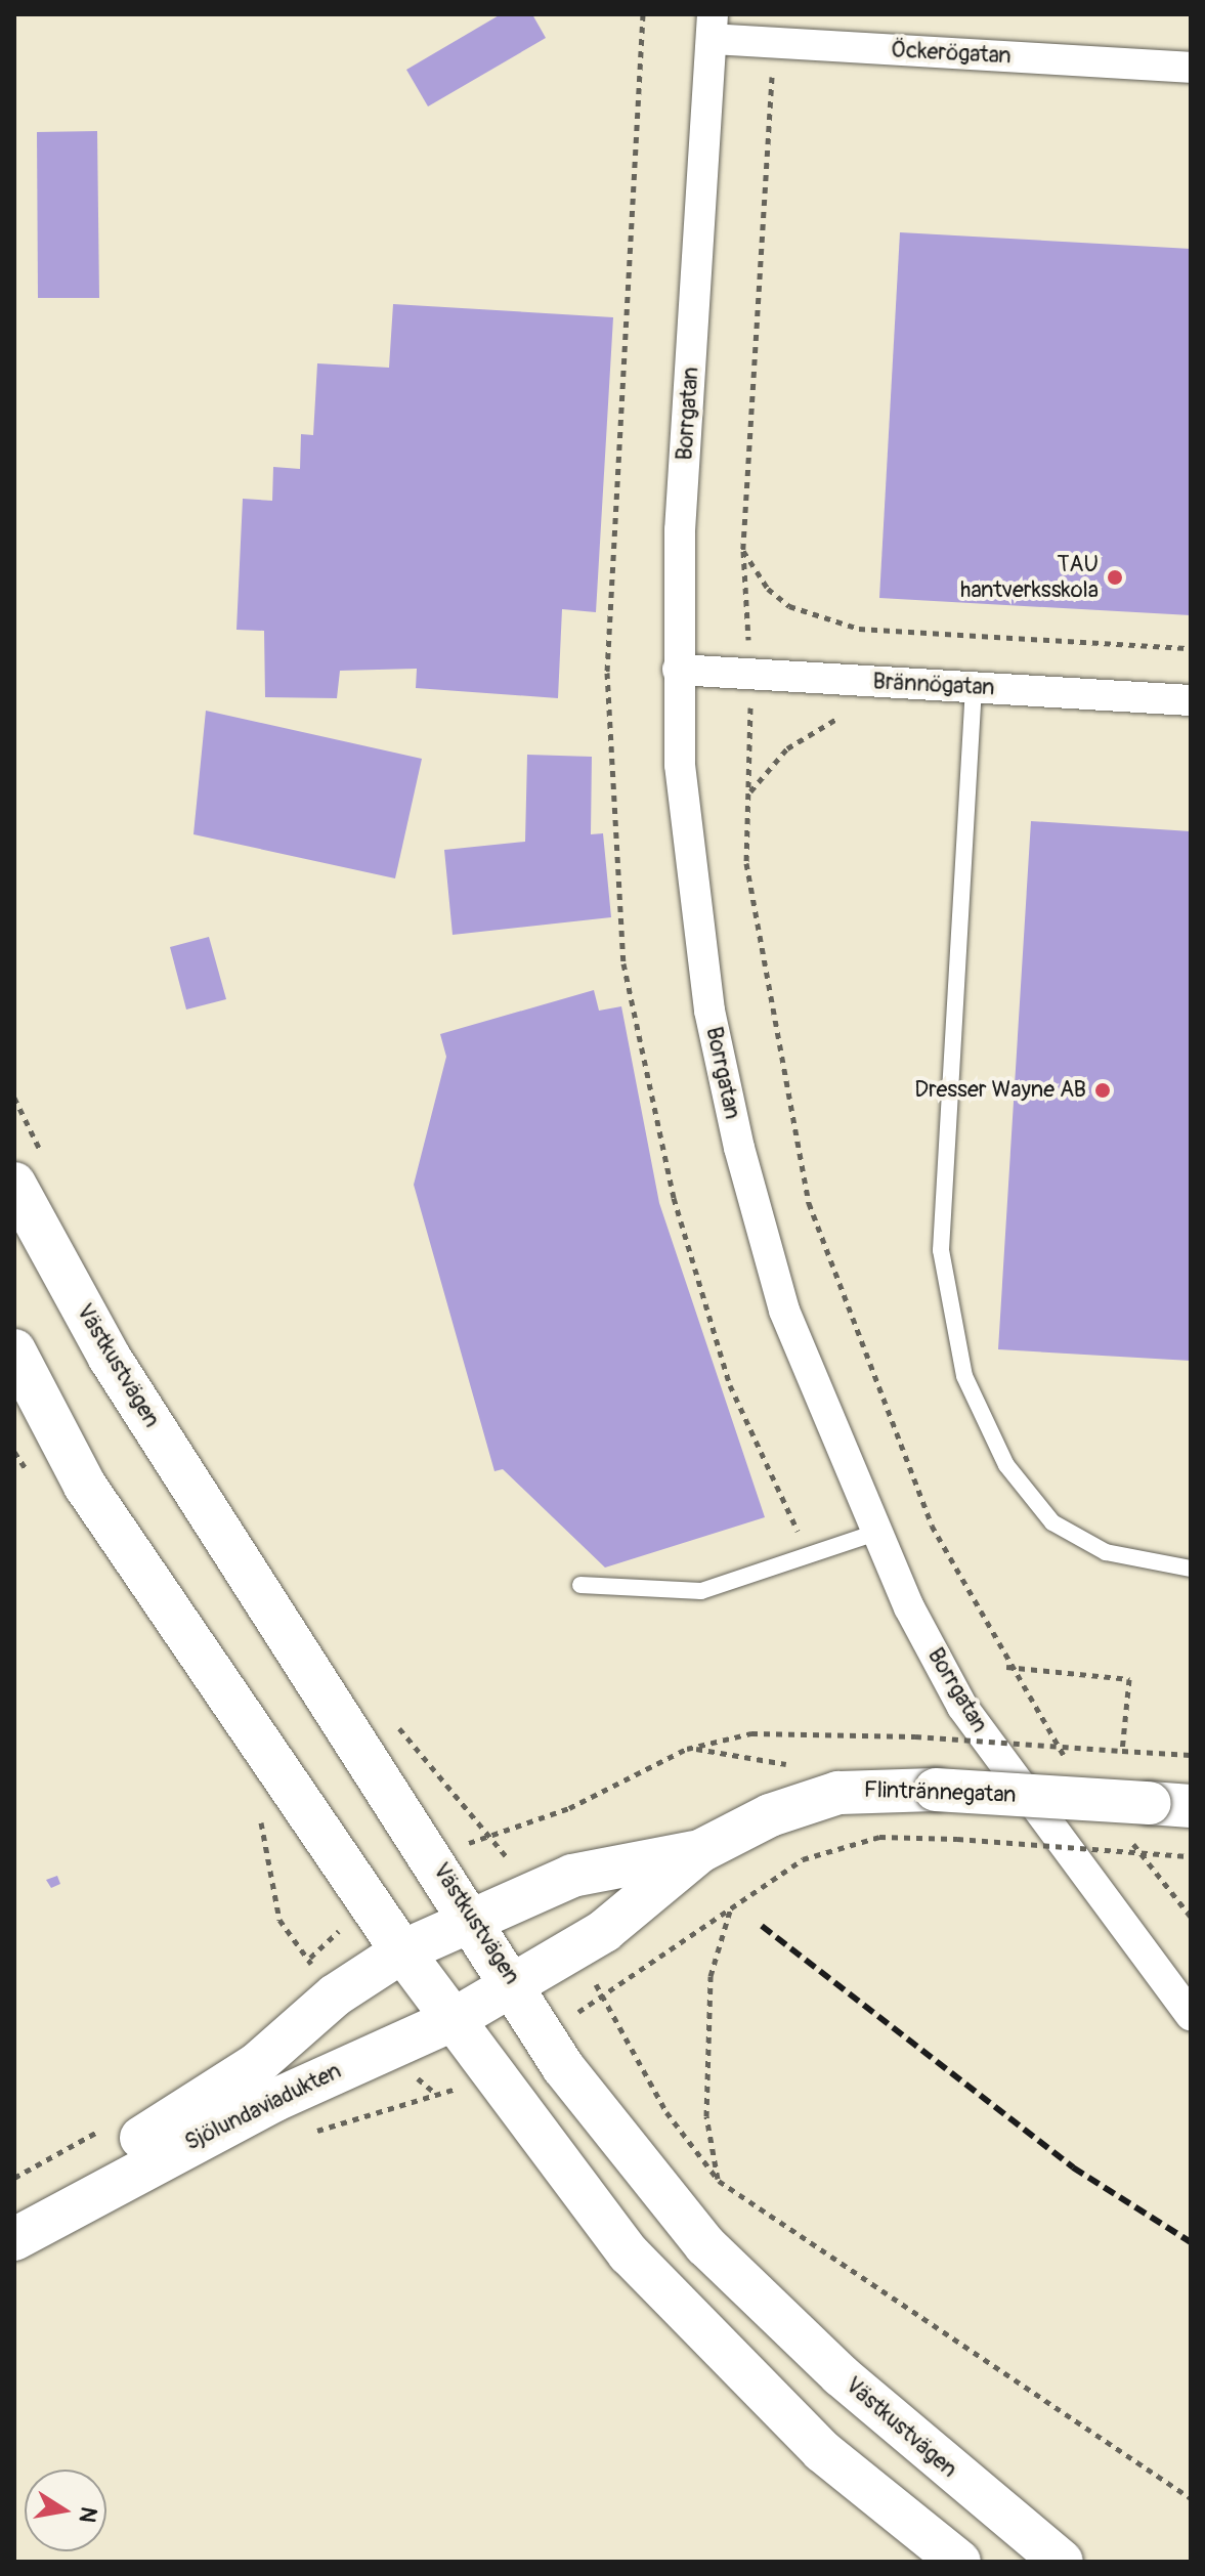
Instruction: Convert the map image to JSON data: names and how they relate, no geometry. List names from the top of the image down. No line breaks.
{"streets":{"main road":["Västkustvägen","Flintrännegatan","Sjölundaviadukten"],"street":["Öckerögatan","Borrgatan","Brännögatan"]},"crossings":[["Öckerögatan","Borrgatan"],["Borrgatan","Brännögatan"],["Västkustvägen","Flintrännegatan"],["Västkustvägen","Sjölundaviadukten"],["Flintrännegatan","Sjölundaviadukten"]],"places":["TAU hantverksskola","Dresser Wayne AB"],"north":"right"}
